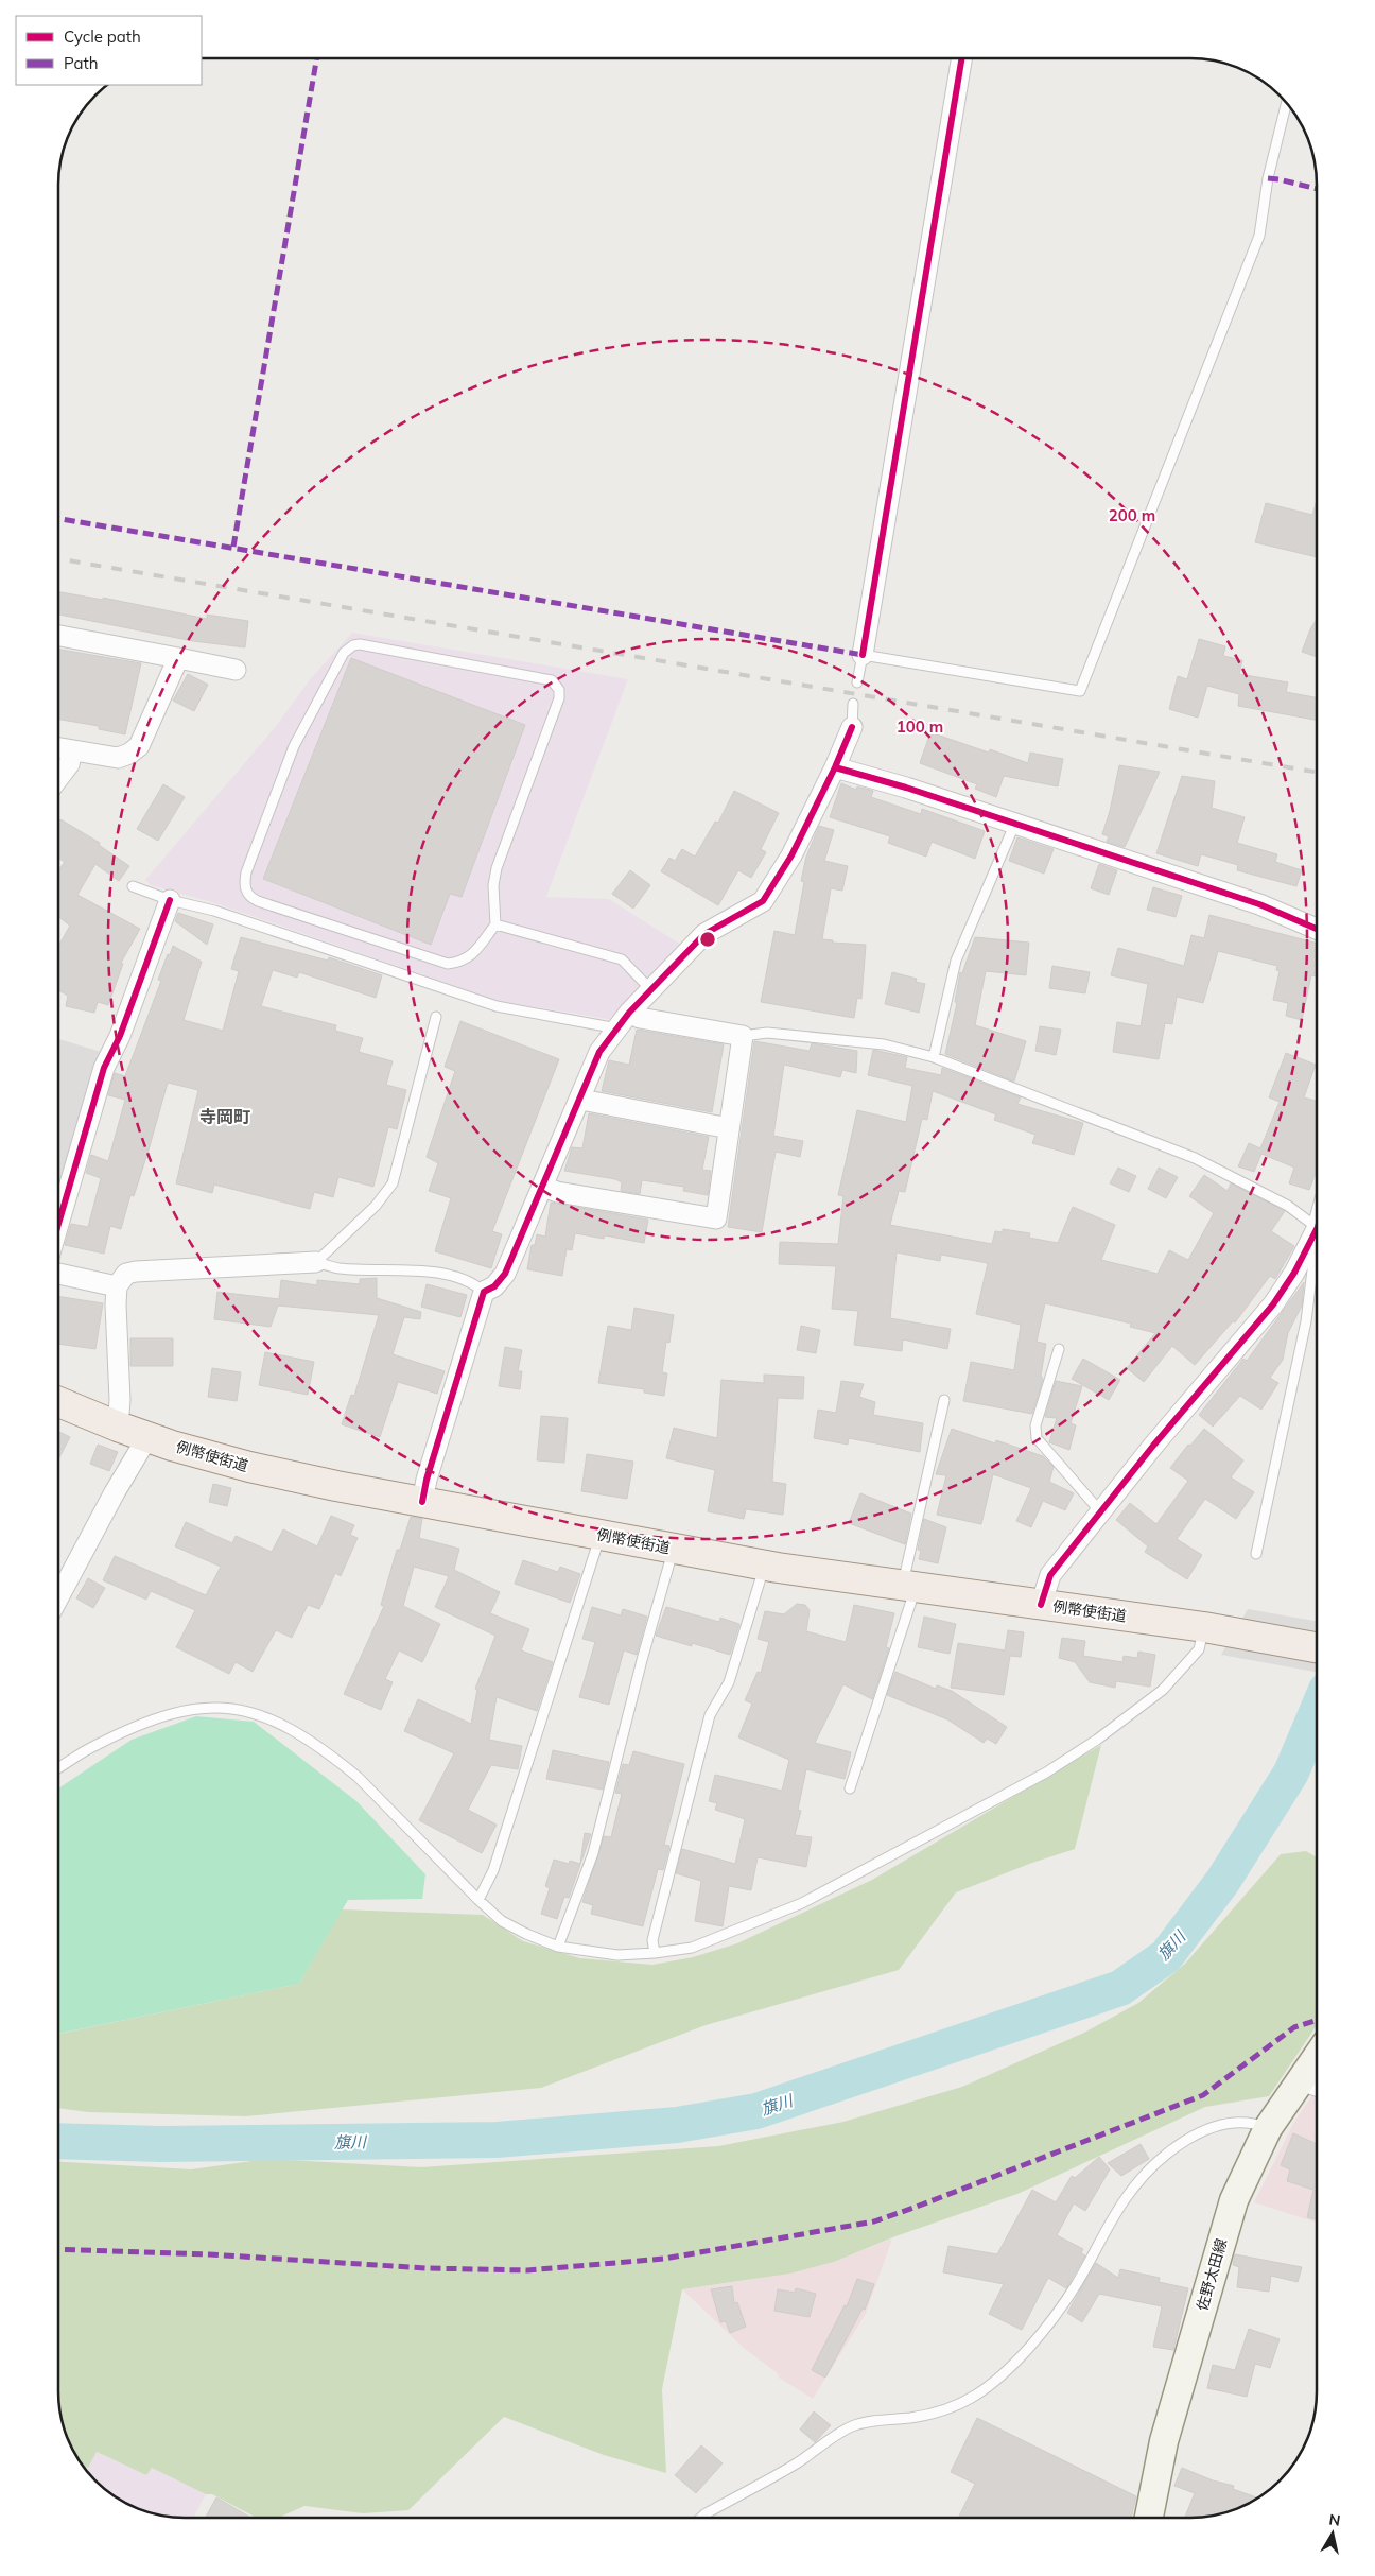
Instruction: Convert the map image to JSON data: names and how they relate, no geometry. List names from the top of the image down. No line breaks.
{"streets":{"main road":["例幣使街道","佐野太田線"]},"districts":["寺岡町"],"water":["旗川"],"legend":["Cycle path","Path"],"north":"top","rings":["200 m","100 m"]}
